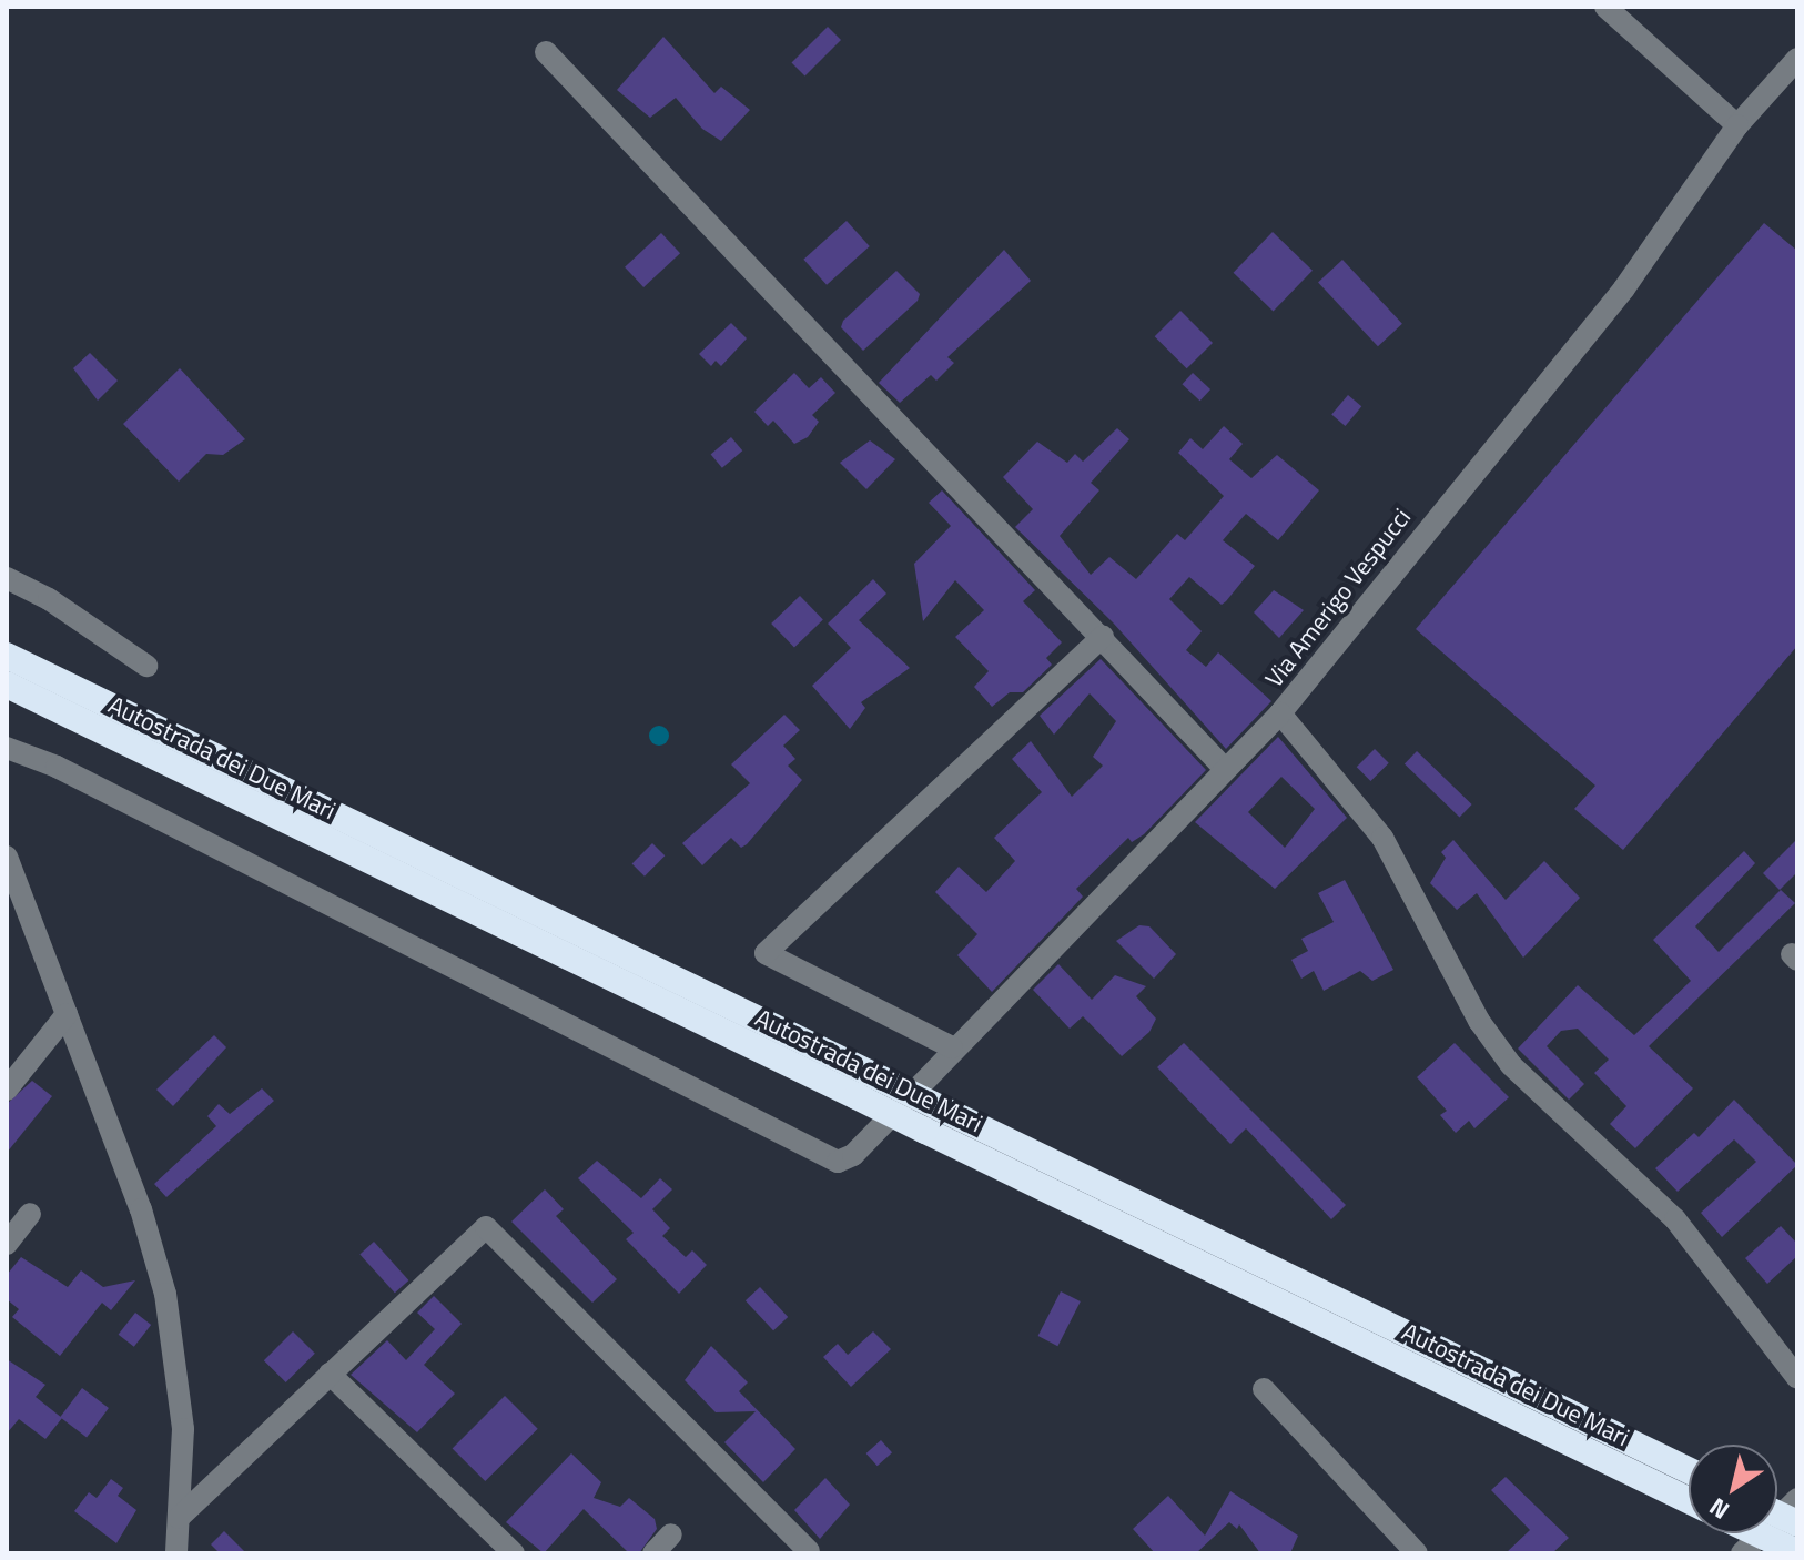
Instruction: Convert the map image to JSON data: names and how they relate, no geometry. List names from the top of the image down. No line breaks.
{"streets":{"highway":["Autostrada dei Due Mari"],"street":["Via Amerigo Vespucci"]},"north":"bottom left"}
